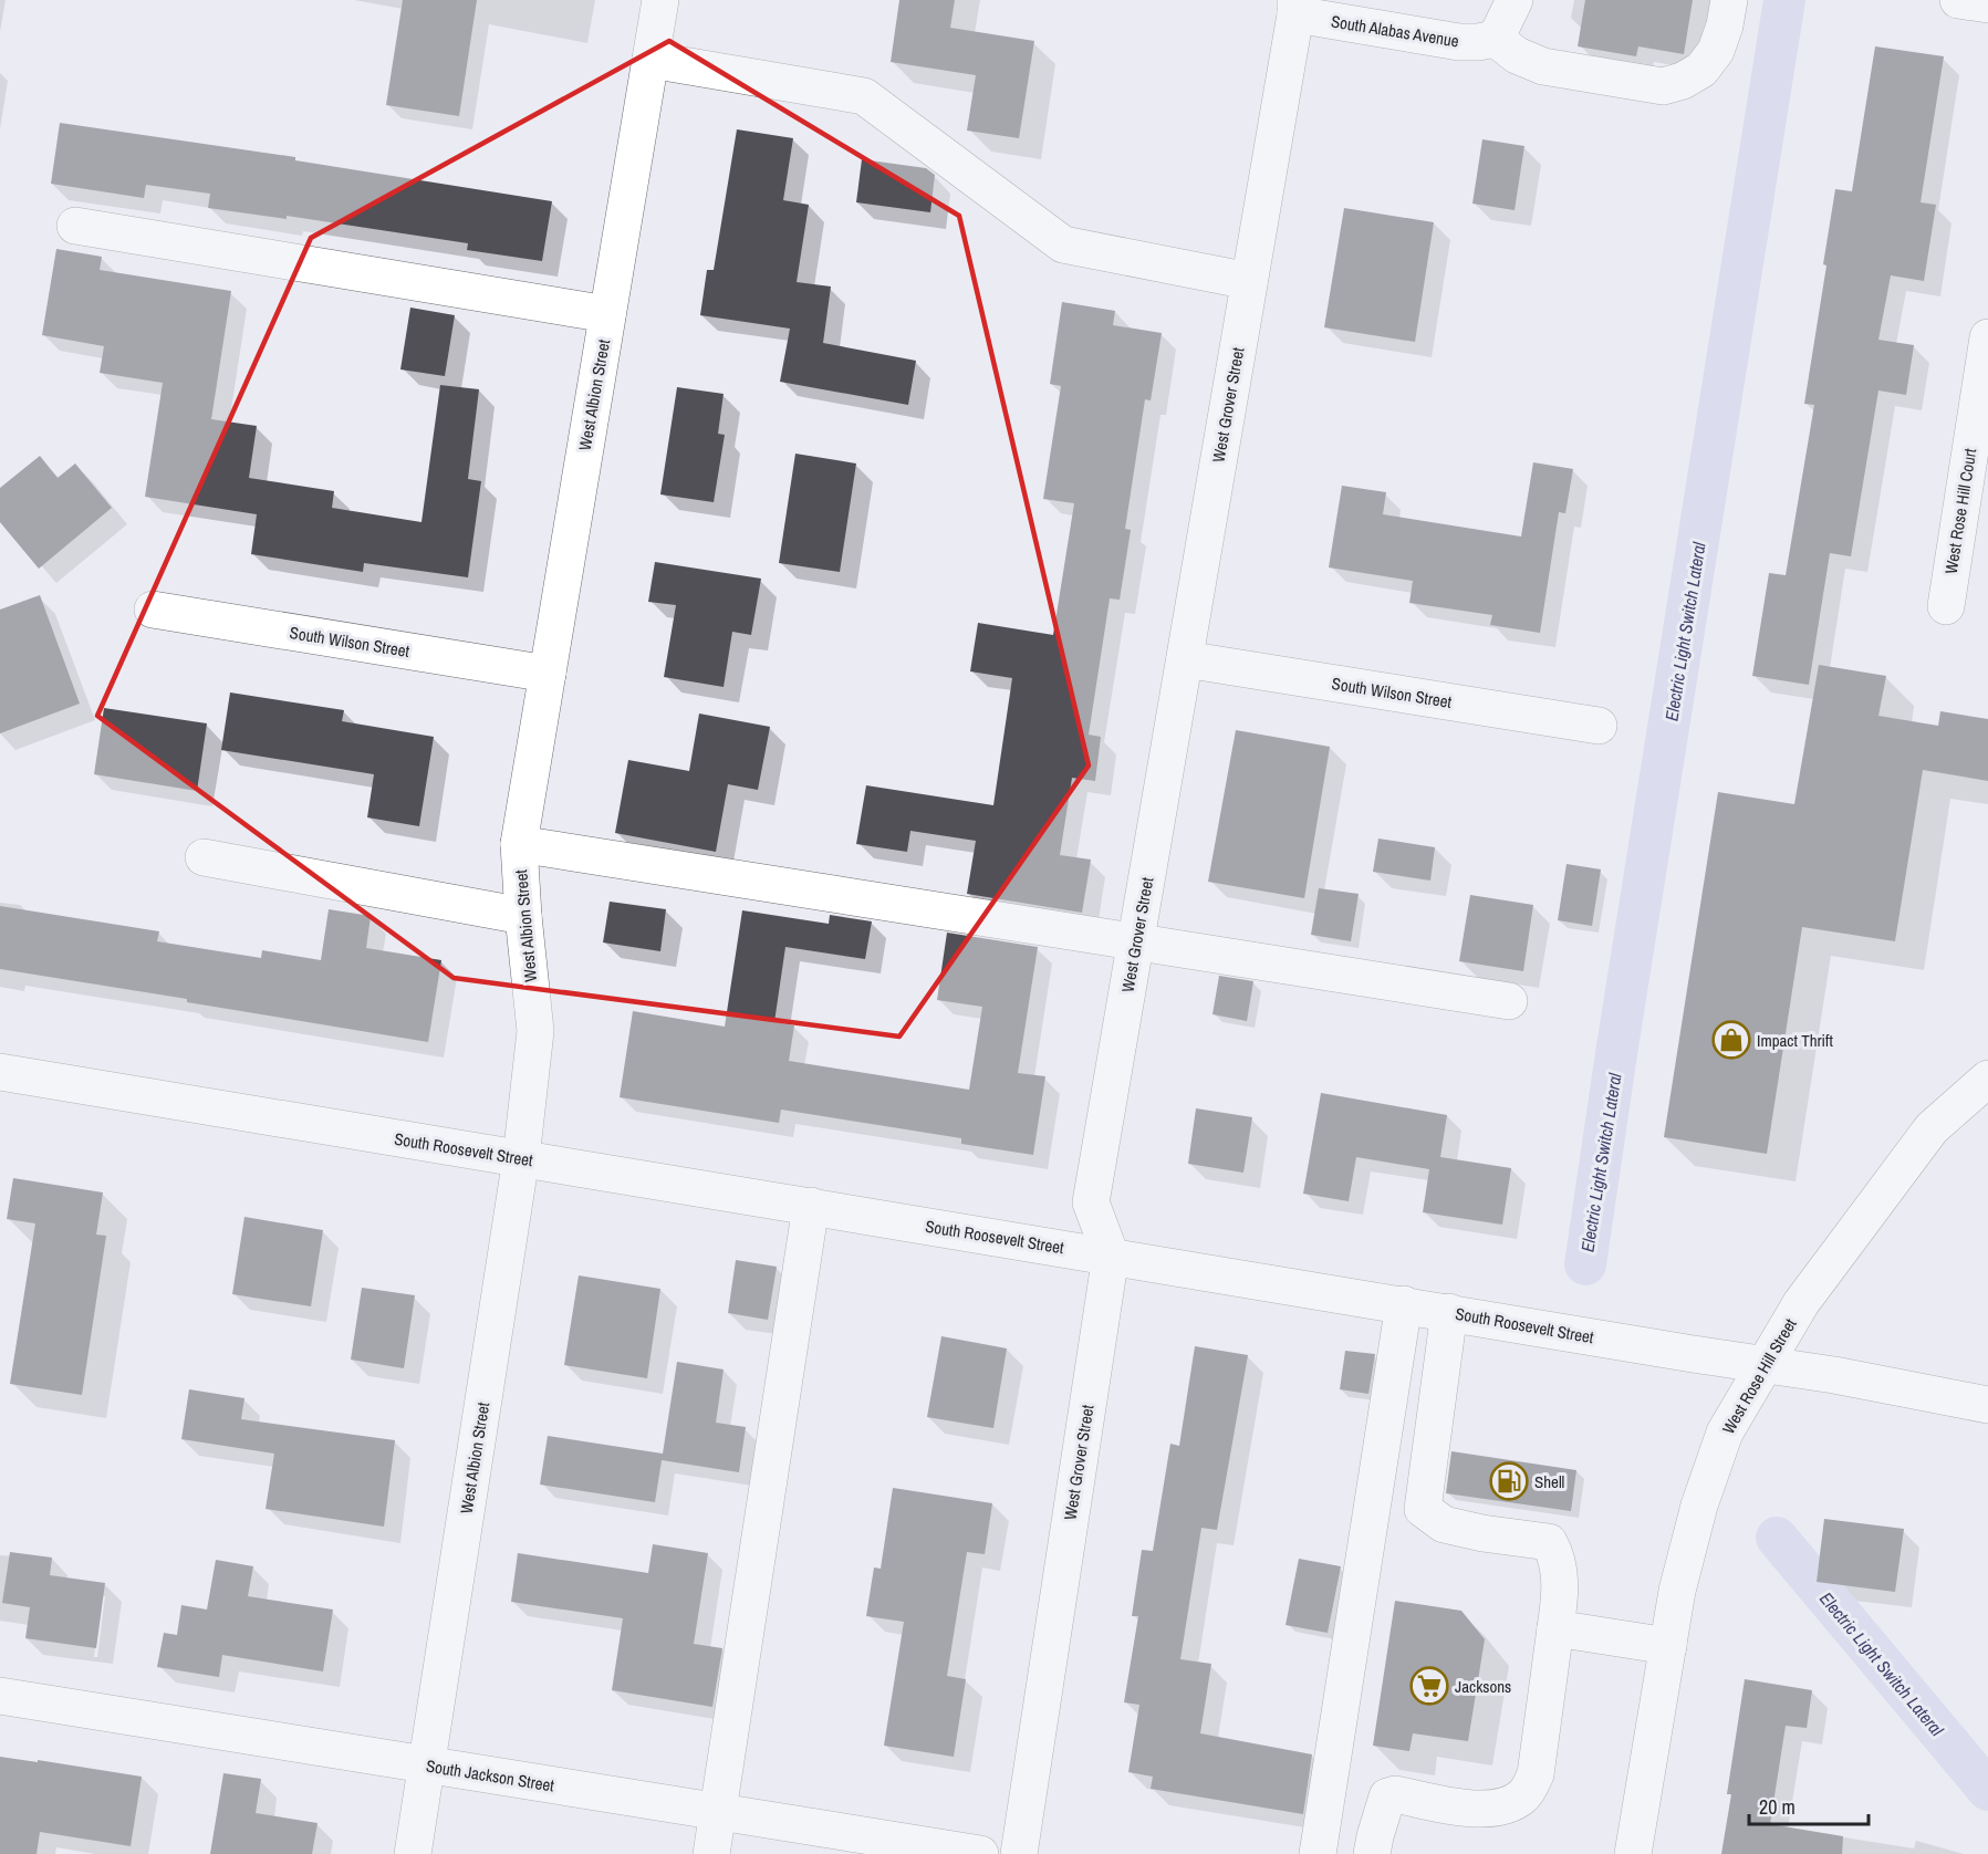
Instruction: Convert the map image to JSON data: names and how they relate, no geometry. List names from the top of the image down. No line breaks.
{"streets":{"street":["South Alabas Avenue","West Albion Street","West Grover Street","West Rose Hill Court","South Wilson Street","South Roosevelt Street","West Rose Hill Street","South Jackson Street"]},"crossings":[["South Alabas Avenue","West Grover Street"],["West Albion Street","South Wilson Street"],["West Albion Street","South Roosevelt Street"],["West Albion Street","South Jackson Street"],["West Grover Street","South Wilson Street"],["West Grover Street","South Roosevelt Street"],["South Roosevelt Street","West Rose Hill Street"]],"water":["Electric Light Switch Lateral"],"places":{"shop":["Impact Thrift"],"fuel station":["Shell"],"supermarket":["Jacksons"]},"scale_bar":"20 m"}
